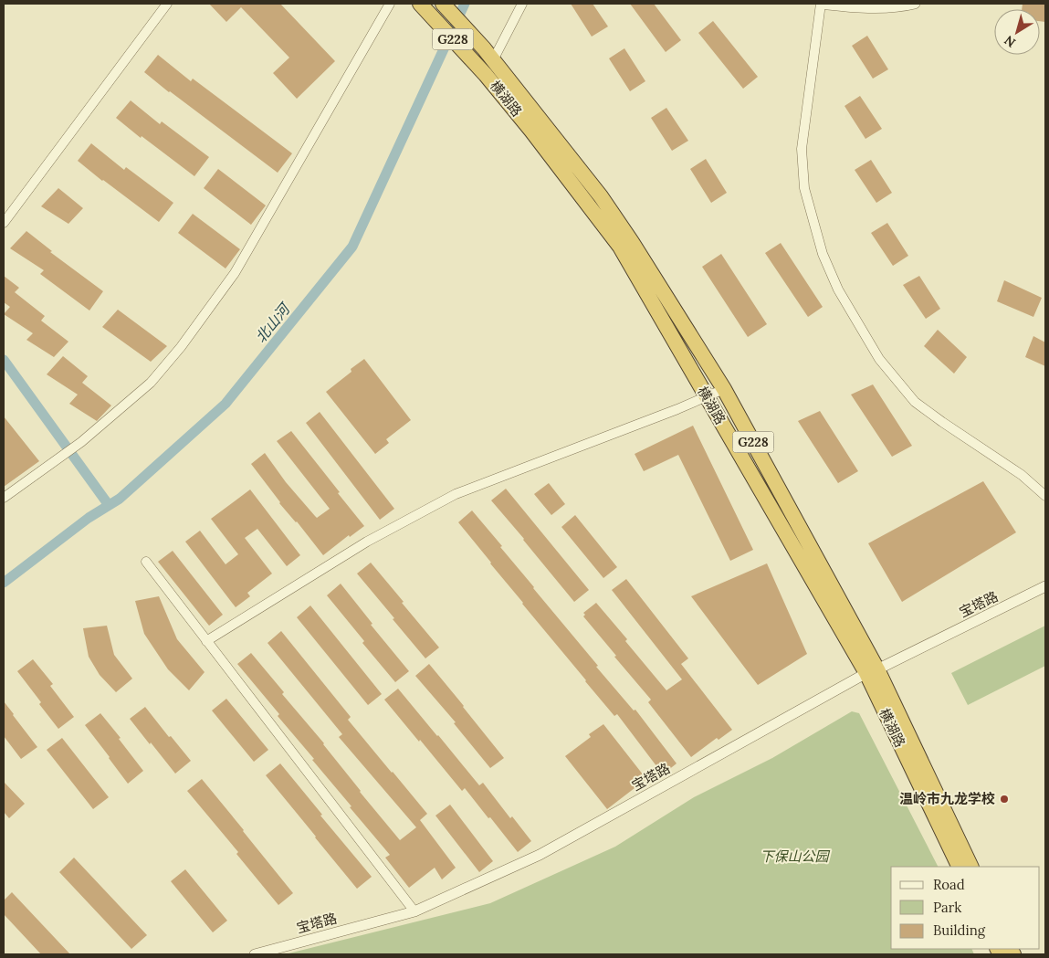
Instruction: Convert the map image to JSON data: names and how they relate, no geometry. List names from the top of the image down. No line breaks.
{"streets":{"highway":["G228","横湖路"],"street":["宝塔路"]},"crossings":[["横湖路","宝塔路"]],"water":["北山河"],"parks":["下保山公园"],"places":["温岭市九龙学校"],"legend":["Road","Park","Building"],"north":"bottom left"}
